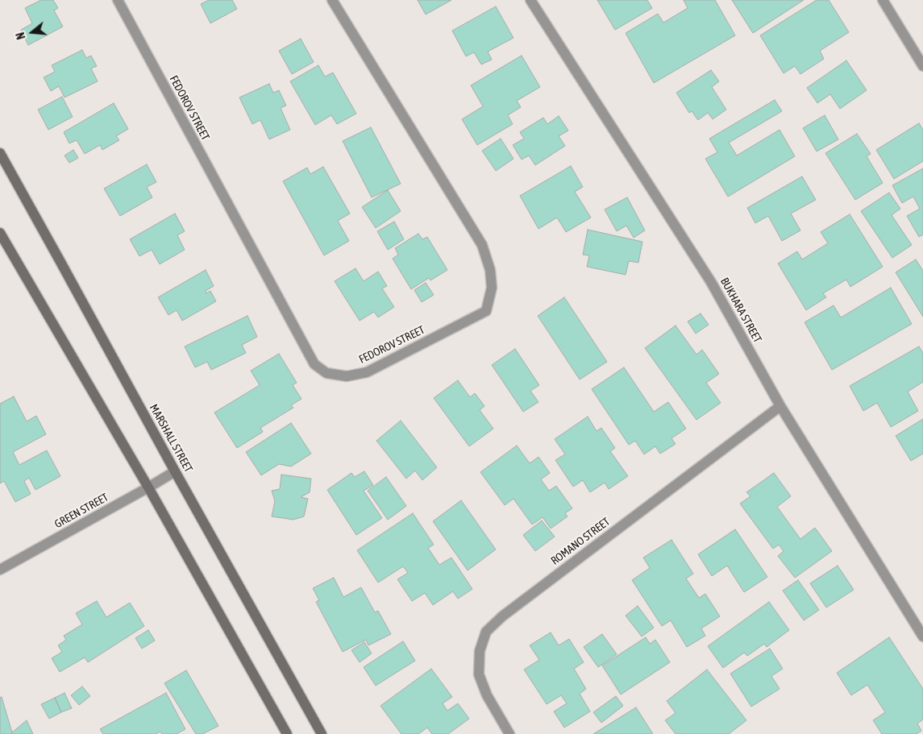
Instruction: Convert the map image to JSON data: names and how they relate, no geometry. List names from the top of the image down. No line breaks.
{"streets":{"street":["FEDOROV STREET","BUKHARA STREET","MARSHALL STREET","GREEN STREET","ROMANO STREET"]},"crossings":[["BUKHARA STREET","ROMANO STREET"],["MARSHALL STREET","GREEN STREET"]],"north":"left"}
